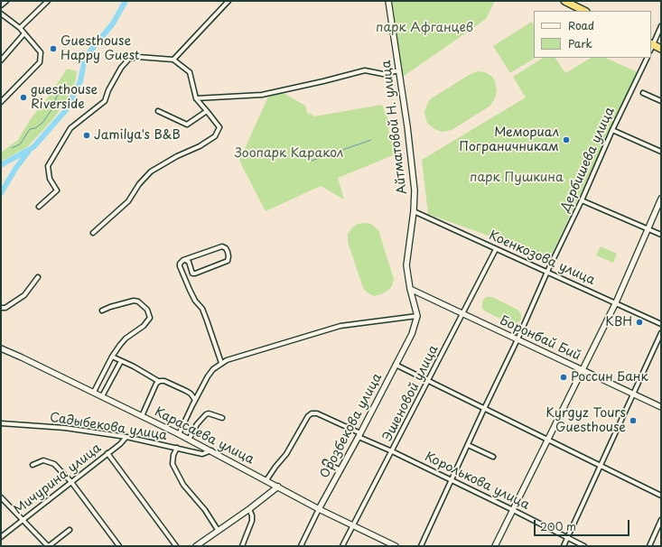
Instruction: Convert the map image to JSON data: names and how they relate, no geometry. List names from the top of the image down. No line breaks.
{"streets":{"main road":["Айтматовой Н. улица","Боронбай Бий","Орозбекова улица","Карасаева улица"],"street":["Дербишева улица","Коенкозова улица","Эшеновой улица","Садыбекова улица","Мичурина улица","Королькова улица"]},"crossings":[["Айтматовой Н. улица","Коенкозова улица"],["Айтматовой Н. улица","Боронбай Бий"],["Айтматовой Н. улица","Орозбекова улица"],["Дербишева улица","Коенкозова улица"],["Дербишева улица","Боронбай Бий"],["Коенкозова улица","Эшеновой улица"],["Боронбай Бий","Эшеновой улица"],["Эшеновой улица","Карасаева улица"],["Эшеновой улица","Королькова улица"],["Орозбекова улица","Карасаева улица"],["Орозбекова улица","Королькова улица"],["Садыбекова улица","Карасаева улица"],["Садыбекова улица","Мичурина улица"],["Карасаева улица","Королькова улица"]],"parks":["парк Афганцев","Зоопарк Каракол","парк Пушкина"],"places":["Guesthouse Happy Guest","guesthouse Riverside","Jamilya's B&B","Мемориал Пограничникам","KBH","Россин Банк","Kyrgyz Tours Guesthouse"],"legend":["Road","Park"],"scale_bar":"200 m"}
